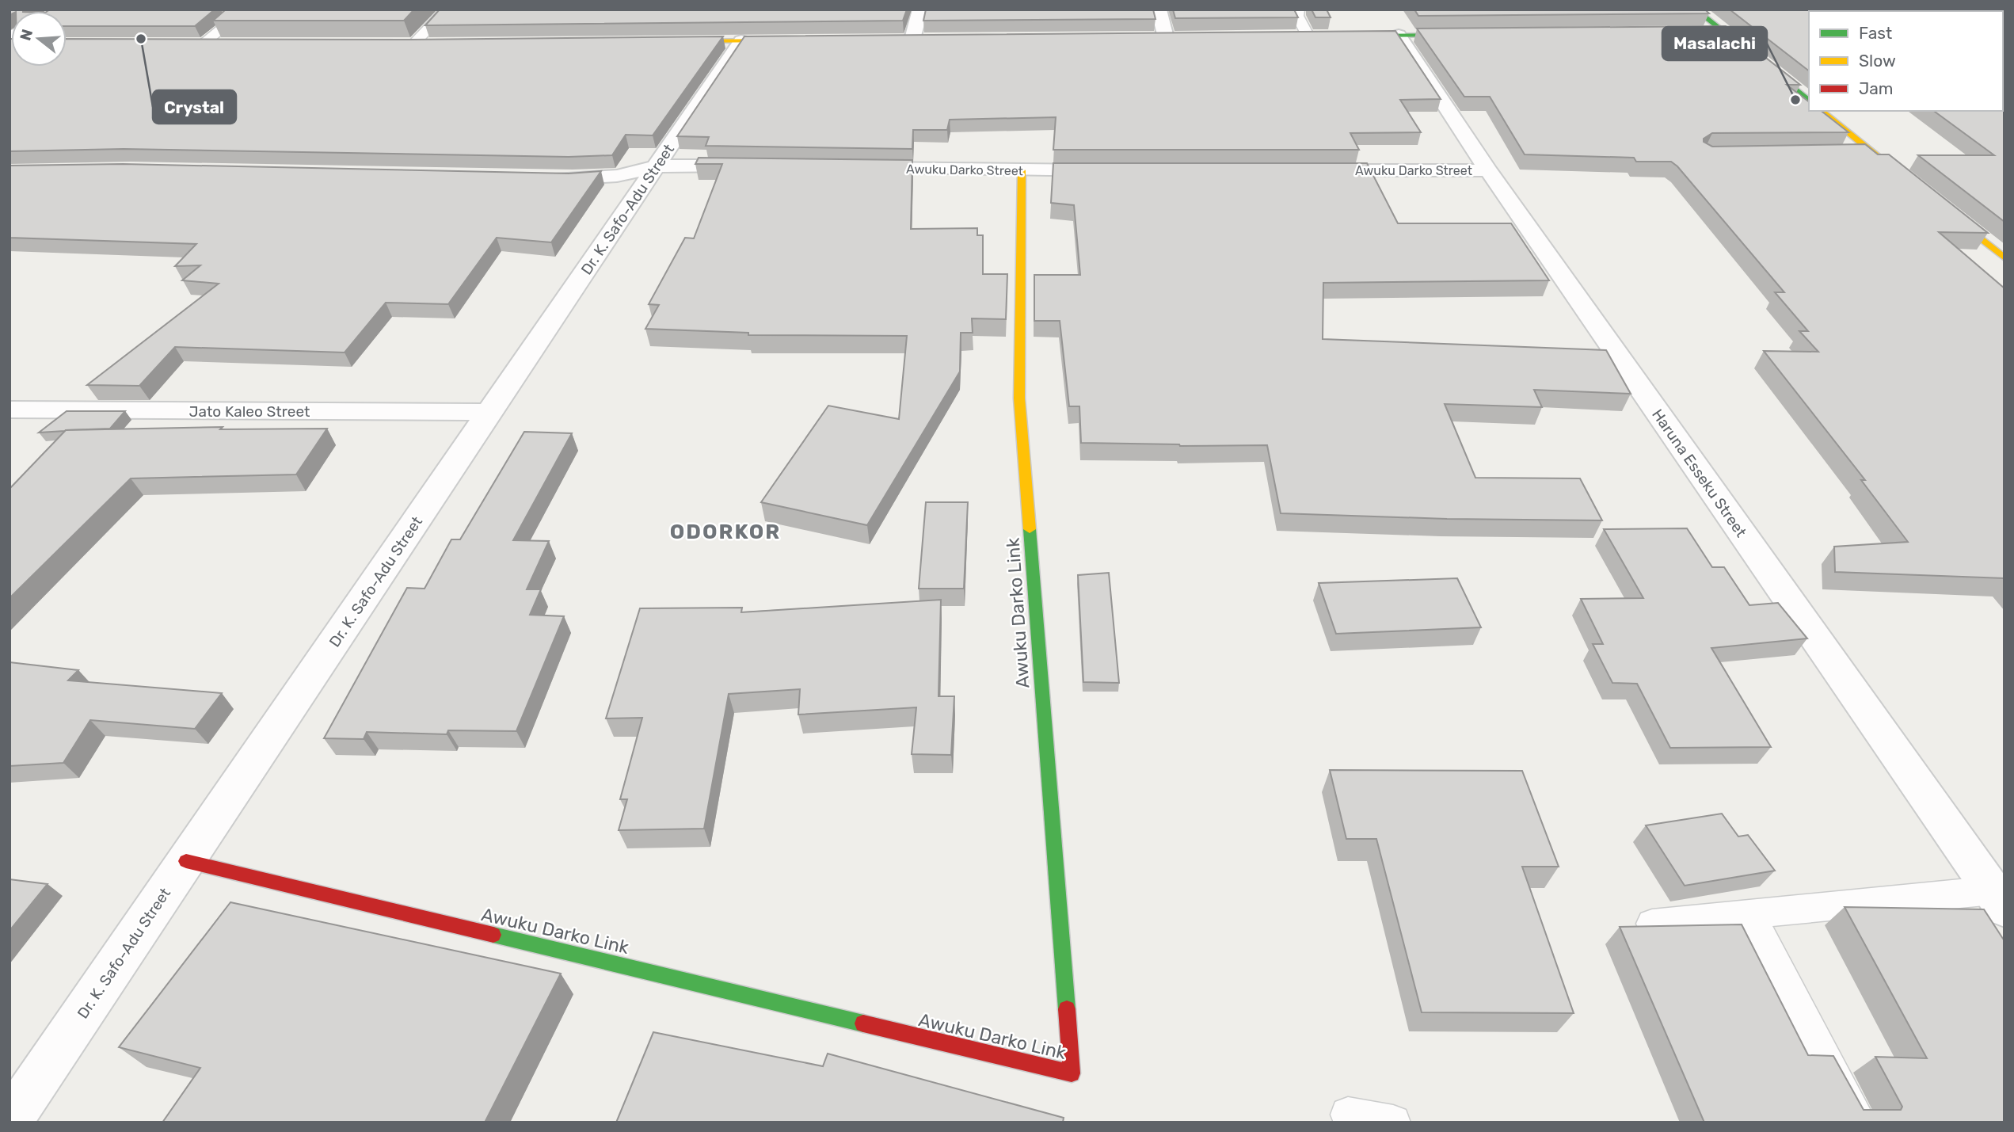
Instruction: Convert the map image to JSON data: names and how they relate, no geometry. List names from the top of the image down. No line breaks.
{"streets":{"street":["Awuku Darko Street","Dr. K. Safo-Adu Street","Jato Kaleo Street","Haruna Esseku Street","Awuku Darko Link"]},"crossings":[["Awuku Darko Street","Haruna Esseku Street"],["Awuku Darko Street","Awuku Darko Link"],["Dr. K. Safo-Adu Street","Jato Kaleo Street"],["Dr. K. Safo-Adu Street","Awuku Darko Link"]],"districts":["ODORKOR"],"places":["Crystal","Masalachi"],"legend":["Fast","Slow","Jam"],"north":"left"}
